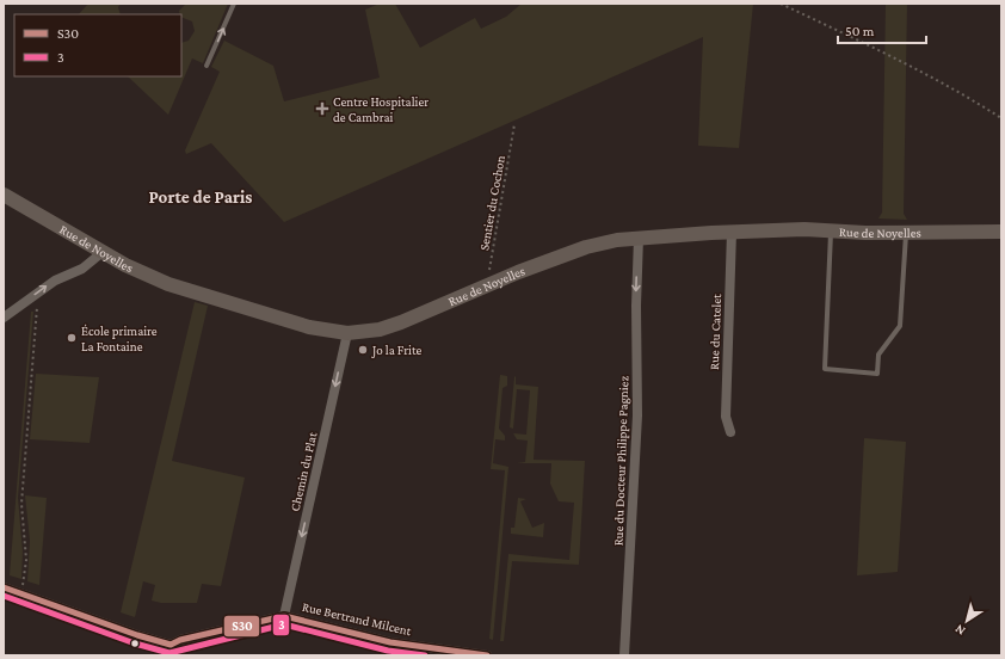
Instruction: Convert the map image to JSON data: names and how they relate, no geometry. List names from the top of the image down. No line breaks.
{"streets":{"street":["Rue de Noyelles","Rue du Catelet","Rue du Docteur Philippe Pagniez","Chemin du Plat","Rue Bertrand Milcent"],"path":["Sentier du Cochon"]},"crossings":[["Sentier du Cochon","Rue de Noyelles"],["Rue de Noyelles","Rue du Catelet"],["Rue de Noyelles","Rue du Docteur Philippe Pagniez"],["Rue de Noyelles","Chemin du Plat"],["Chemin du Plat","Rue Bertrand Milcent"]],"one_way":["Rue du Docteur Philippe Pagniez","Chemin du Plat"],"districts":["Porte de Paris"],"places":{"health":["Centre Hospitalier de Cambrai"],"other":["École primaire La Fontaine","Jo la Frite"]},"lines":["transit line S30","transit line 3"],"legend":["S30","3"],"scale_bar":"50 m","north":"bottom left"}
